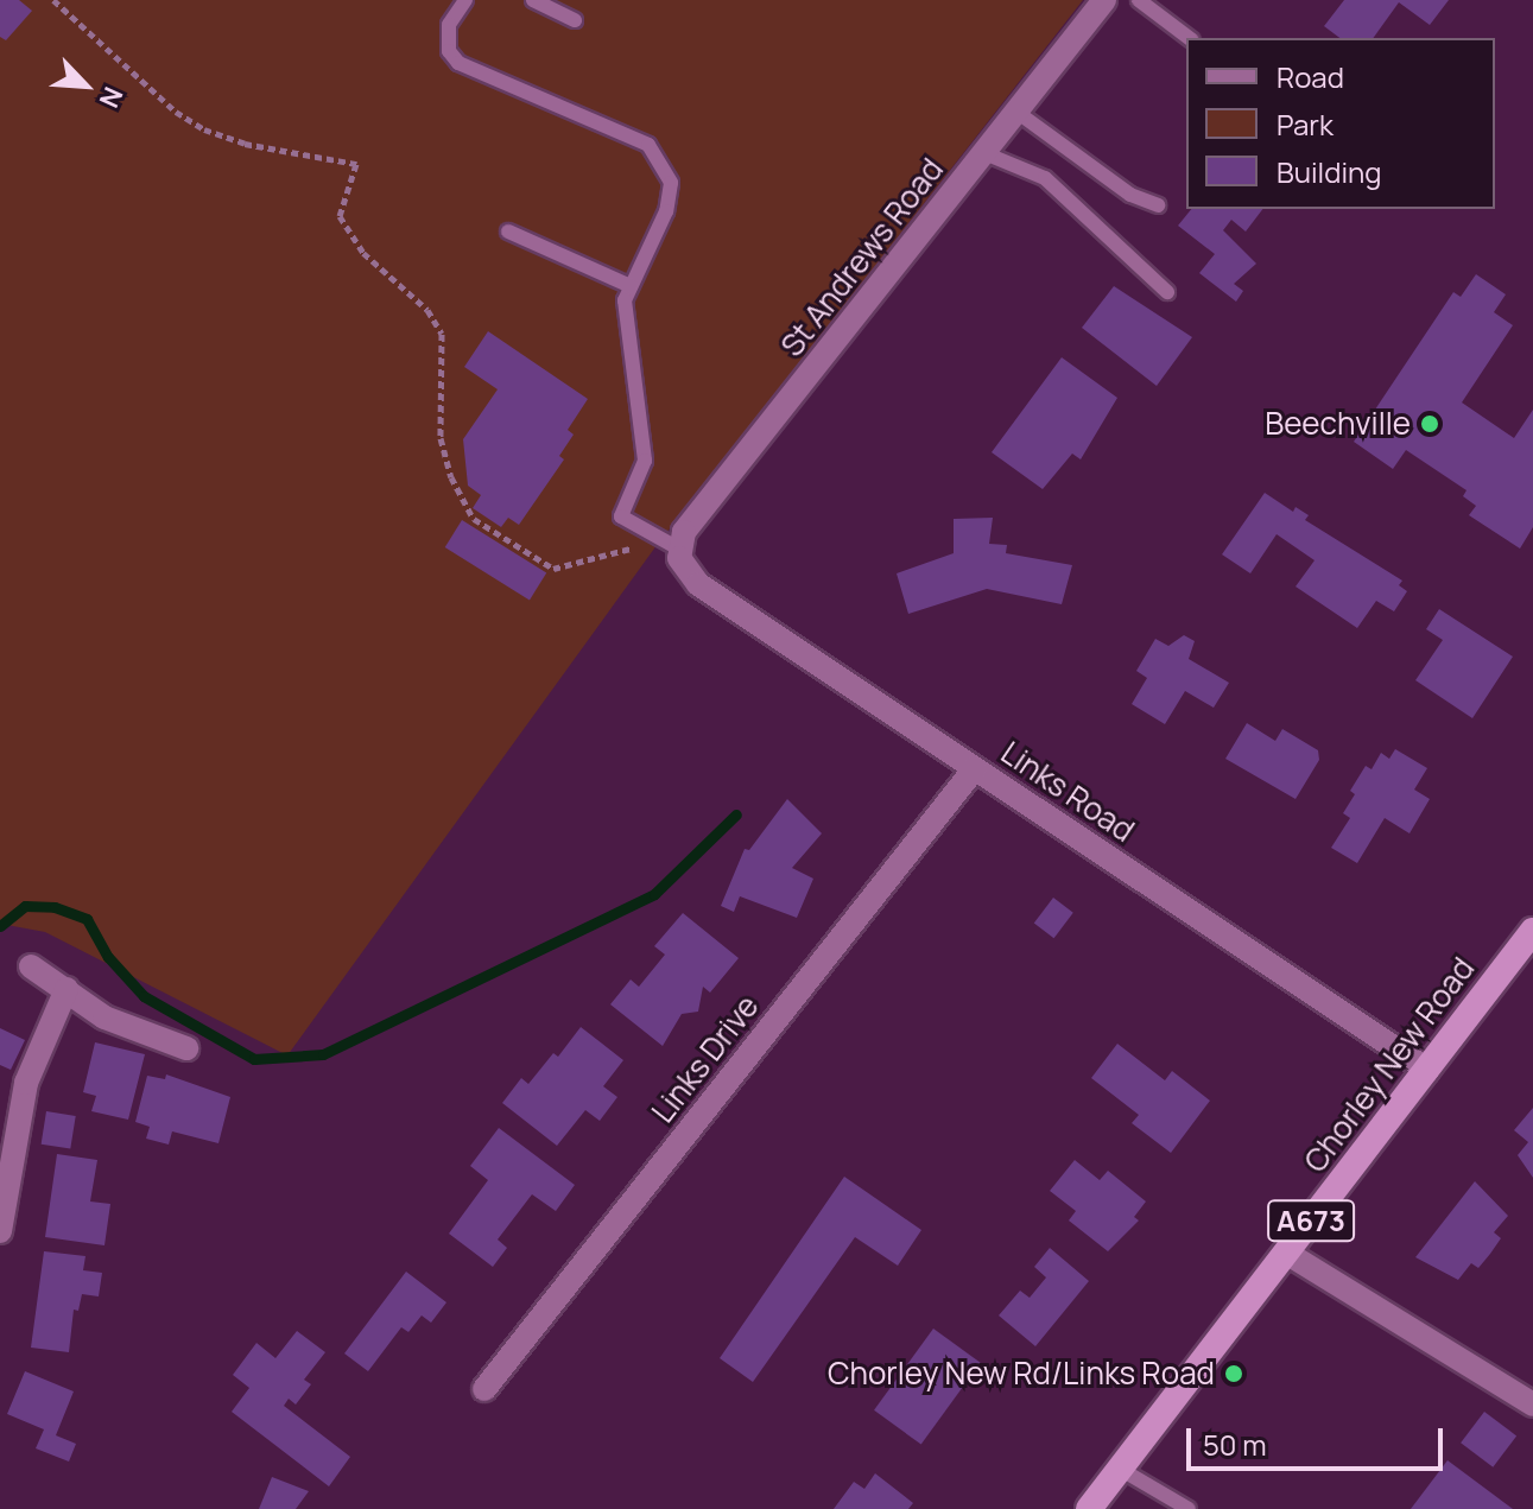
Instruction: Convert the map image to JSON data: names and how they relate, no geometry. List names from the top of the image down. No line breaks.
{"streets":{"highway":["Chorley New Road","A673"],"street":["St Andrews Road","Links Road","Links Drive"]},"crossings":[["St Andrews Road","Links Road"],["Links Road","Links Drive"],["Links Road","Chorley New Road"]],"places":["Beechville","Chorley New Rd/Links Road"],"legend":["Road","Park","Building"],"scale_bar":"50 m","north":"bottom right"}
